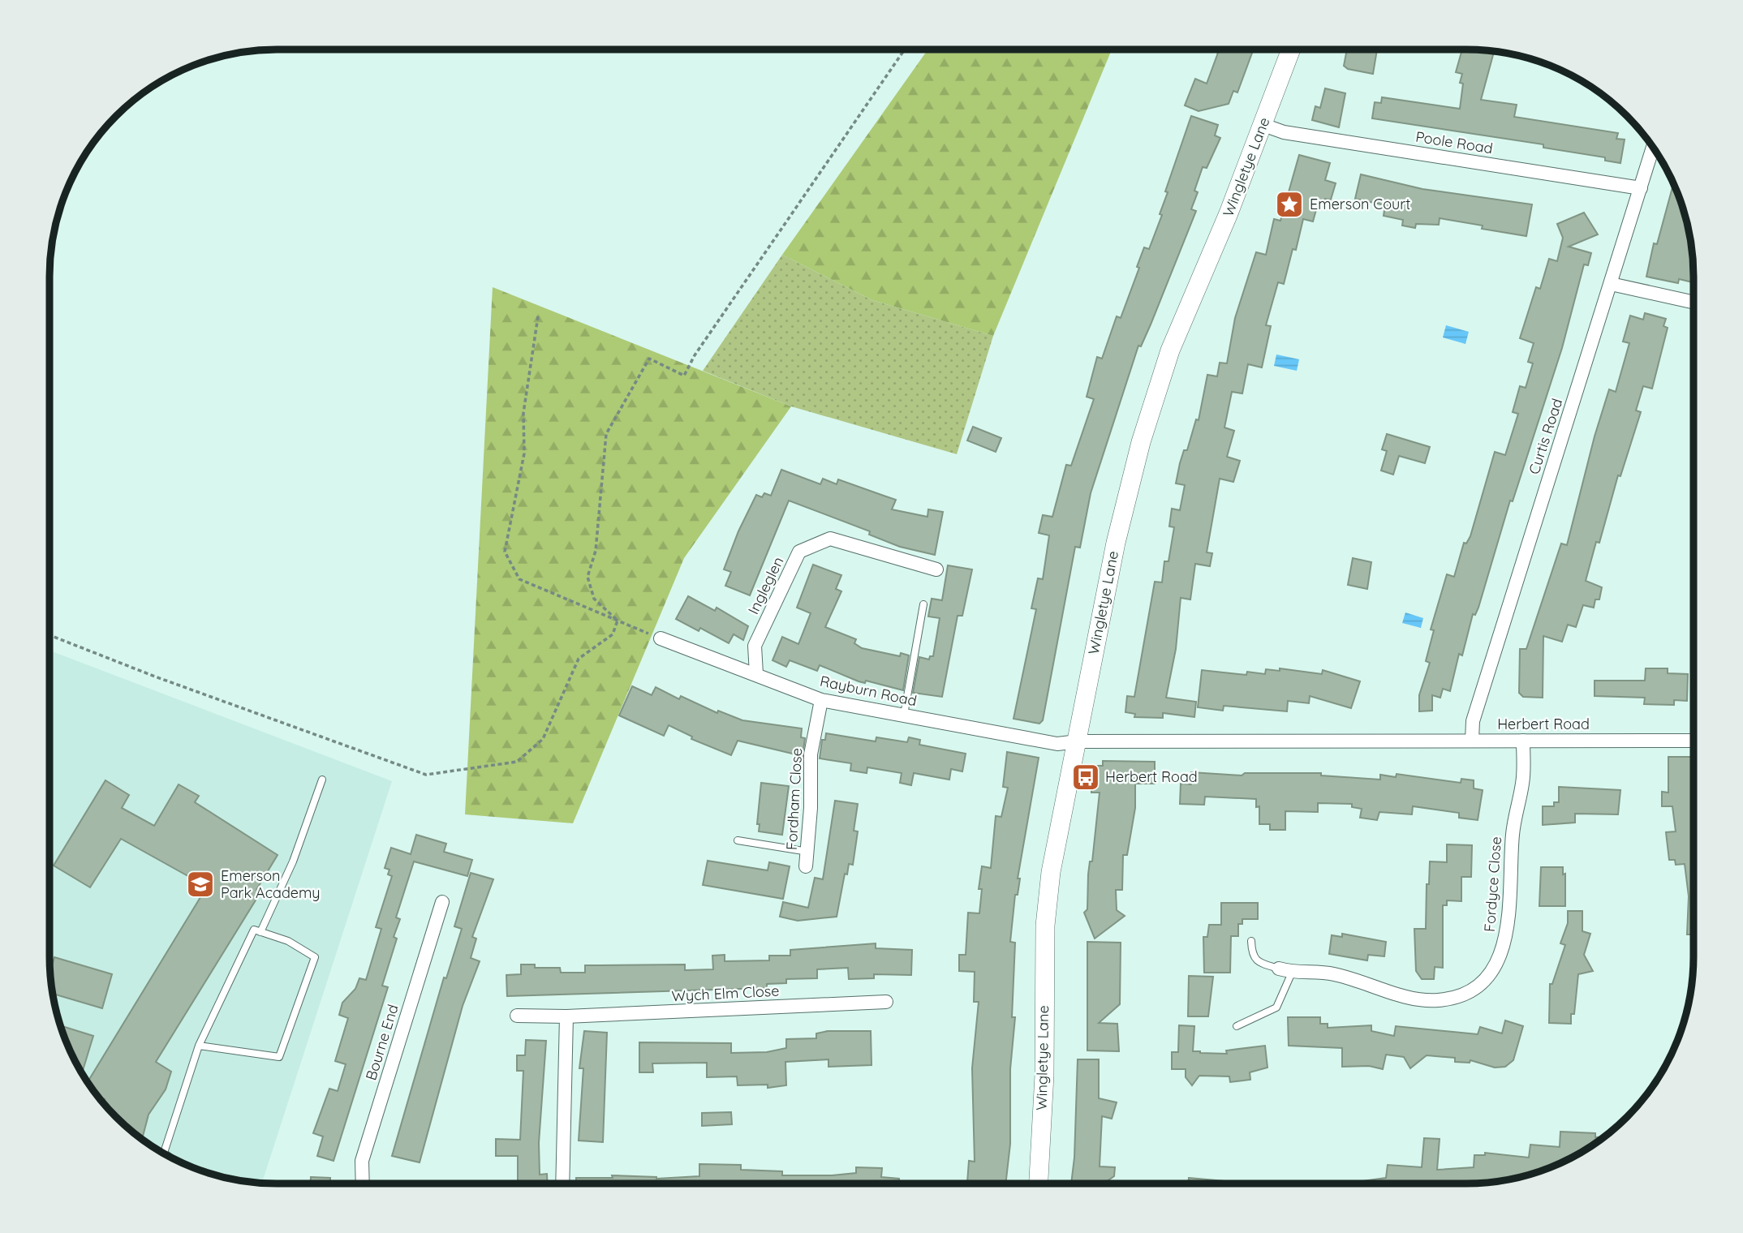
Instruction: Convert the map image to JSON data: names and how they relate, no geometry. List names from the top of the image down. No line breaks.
{"streets":{"street":["Poole Road","Wingletye Lane","Curtis Road","Ingleglen","Rayburn Road","Herbert Road","Fordham Close","Fordyce Close","Wych Elm Close","Bourne End"]},"crossings":[["Poole Road","Wingletye Lane"],["Poole Road","Curtis Road"],["Wingletye Lane","Rayburn Road"],["Wingletye Lane","Herbert Road"],["Curtis Road","Herbert Road"],["Ingleglen","Rayburn Road"],["Rayburn Road","Herbert Road"],["Rayburn Road","Fordham Close"],["Herbert Road","Fordyce Close"]],"places":{"place":["Emerson Court"],"bus stop":["Herbert Road"],"school or university":["Emerson Park Academy"]}}
